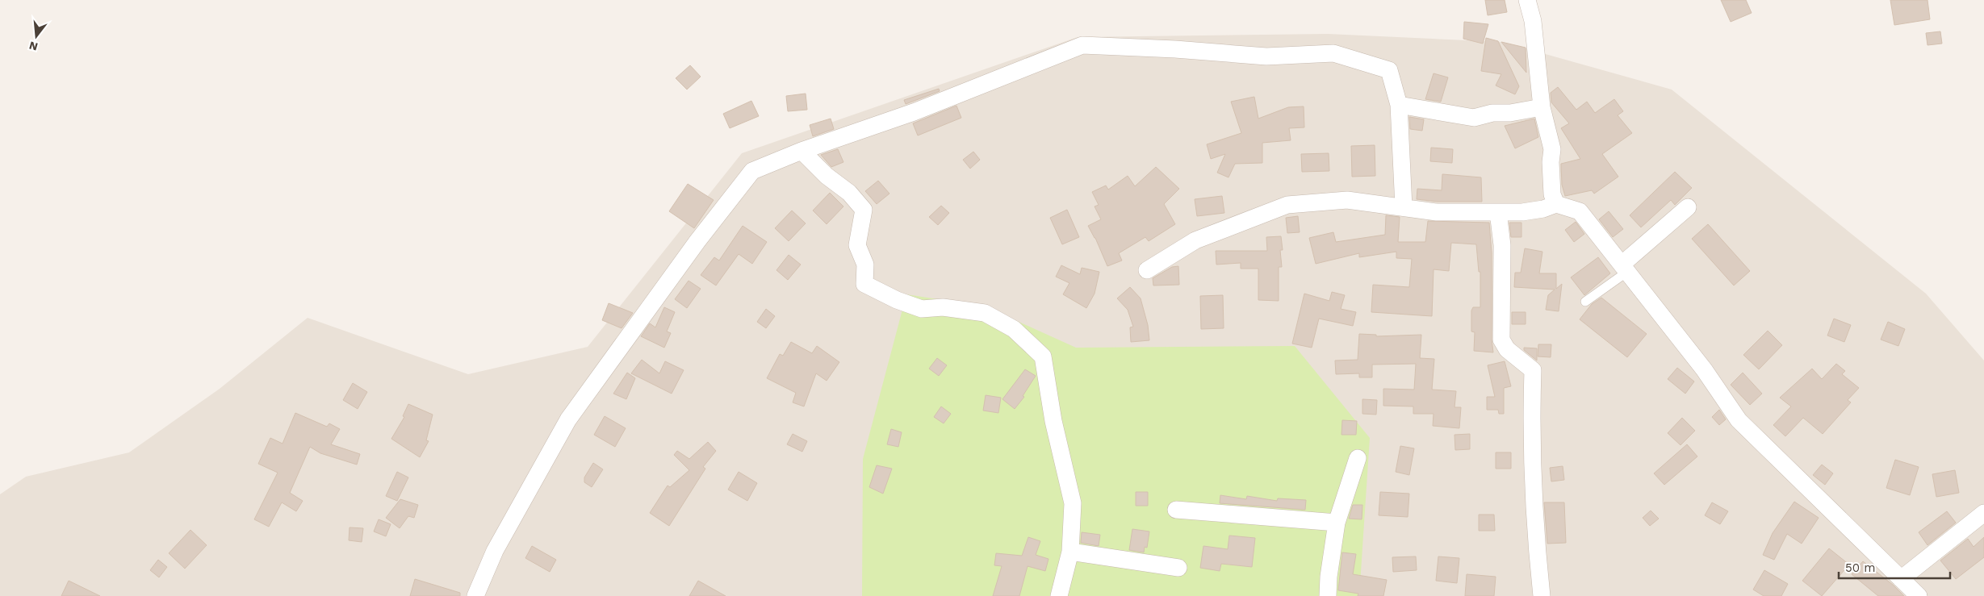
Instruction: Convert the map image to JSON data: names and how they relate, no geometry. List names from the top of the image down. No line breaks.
{"scale_bar":"50 m","north":"bottom"}
